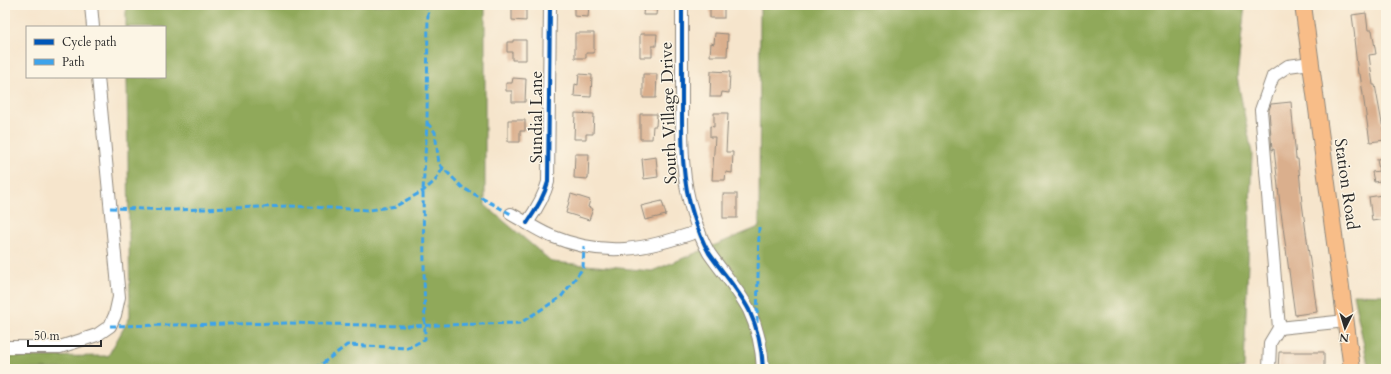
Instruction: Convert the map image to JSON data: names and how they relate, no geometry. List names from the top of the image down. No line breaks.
{"streets":{"main road":["Station Road"],"street":["South Village Drive","Sundial Lane"]},"legend":["Cycle path","Path"],"scale_bar":"50 m","north":"bottom"}
